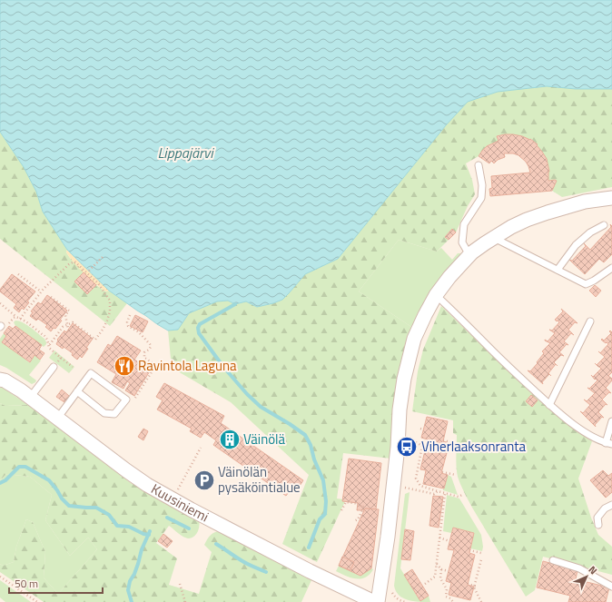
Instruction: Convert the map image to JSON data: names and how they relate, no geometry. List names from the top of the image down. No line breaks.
{"streets":{"street":["Kuusiniemi"]},"water":["Lippajärvi"],"places":{"restaurant":["Ravintola Laguna"],"building":["Väinölä"],"bus stop":["Viherlaaksonranta"],"parking":["Väinölän pysäköintialue"]},"scale_bar":"50 m","north":"top right"}
